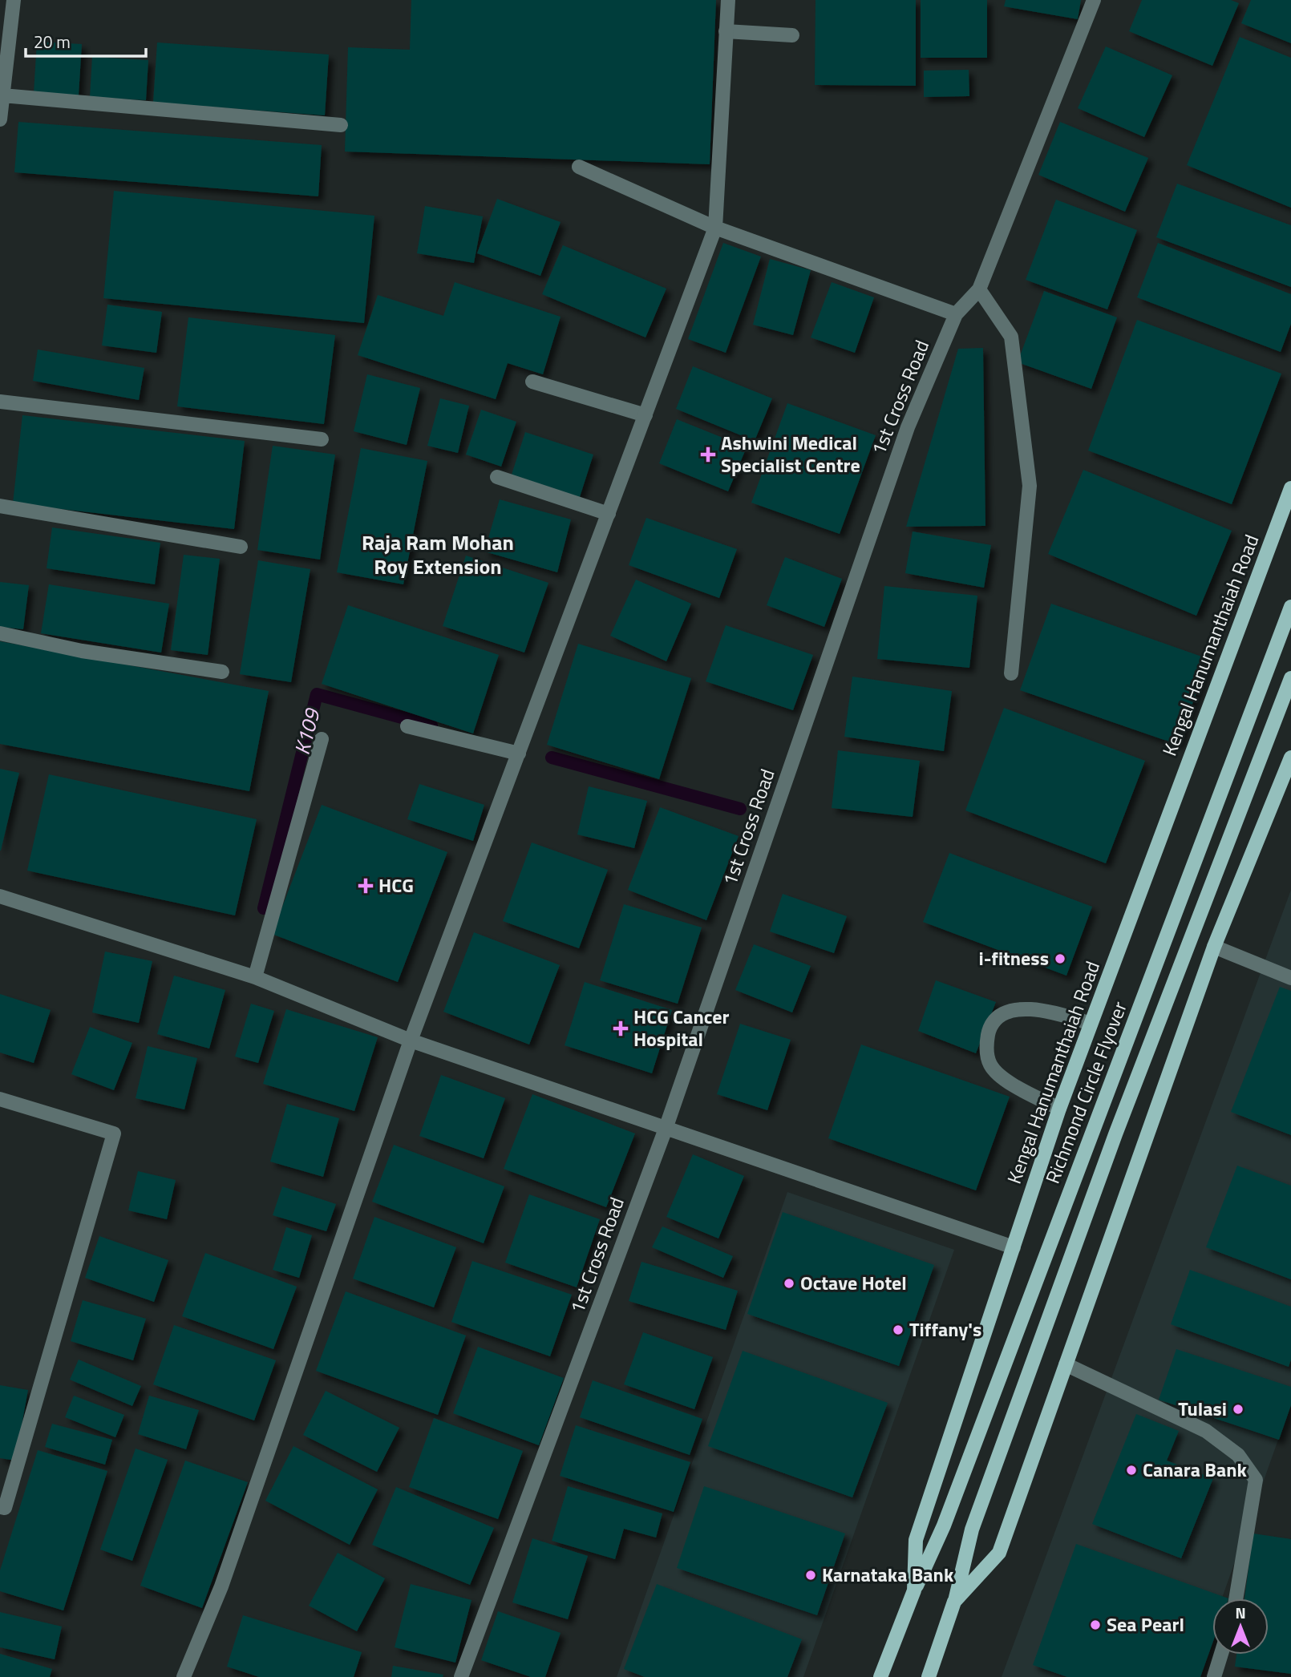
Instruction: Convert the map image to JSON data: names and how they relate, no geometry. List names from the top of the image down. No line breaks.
{"streets":{"main road":["Kengal Hanumanthaiah Road","Richmond Circle Flyover"],"street":["1st Cross Road"]},"crossings":[["Kengal Hanumanthaiah Road","Richmond Circle Flyover"]],"districts":["Raja Ram Mohan Roy Extension"],"water":["K109"],"places":{"health":["Ashwini Medical Specialist Centre","HCG","HCG Cancer Hospital"],"other":["i-fitness","Octave Hotel","Tiffany's","Tulasi","Canara Bank","Karnataka Bank","Sea Pearl"]},"scale_bar":"20 m","north":"top"}
